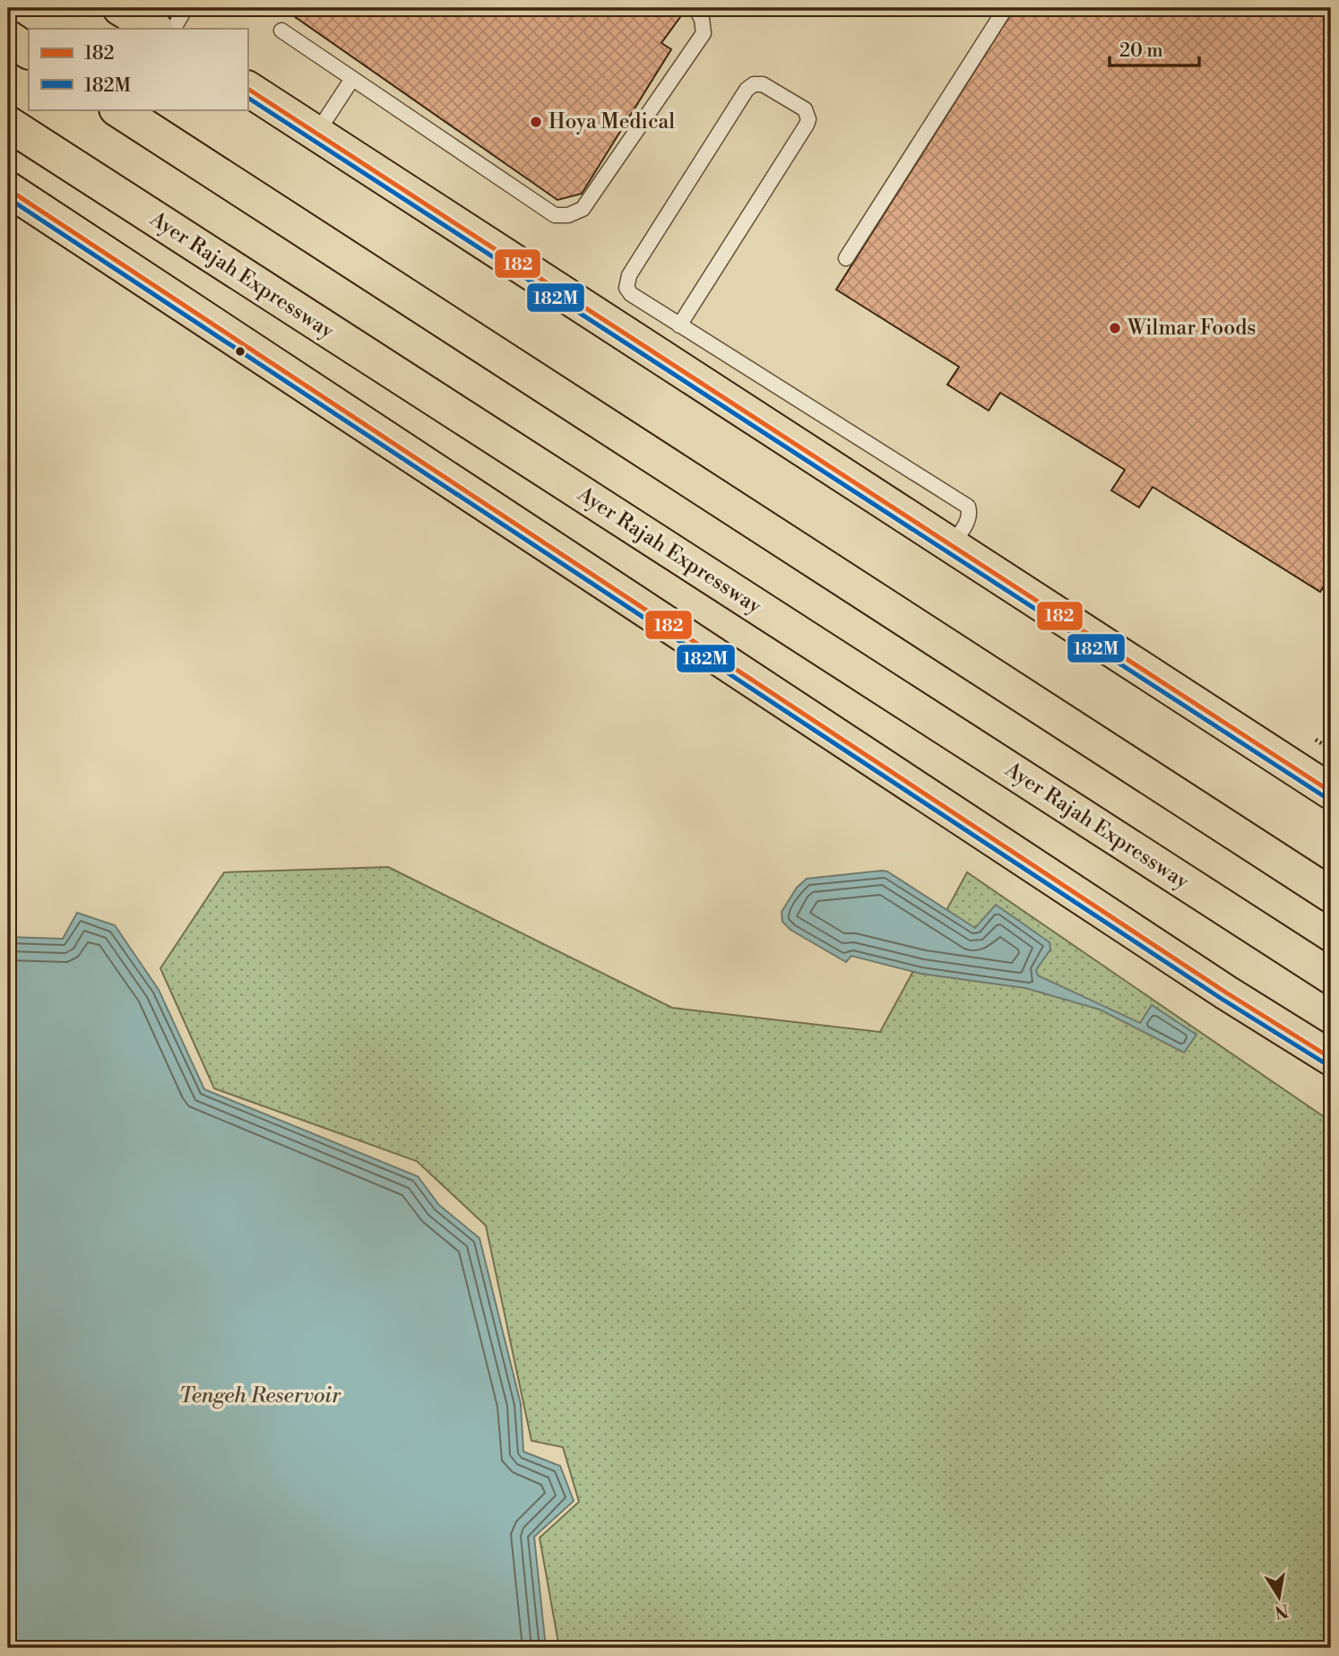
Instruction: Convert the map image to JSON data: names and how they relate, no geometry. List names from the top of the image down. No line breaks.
{"streets":{"main road":["Ayer Rajah Expressway"]},"water":["Tengeh Reservoir"],"places":["Hoya Medical","Wilmar Foods"],"lines":["transit line 182","transit line 182M"],"legend":["182","182M"],"scale_bar":"20 m","north":"bottom"}
